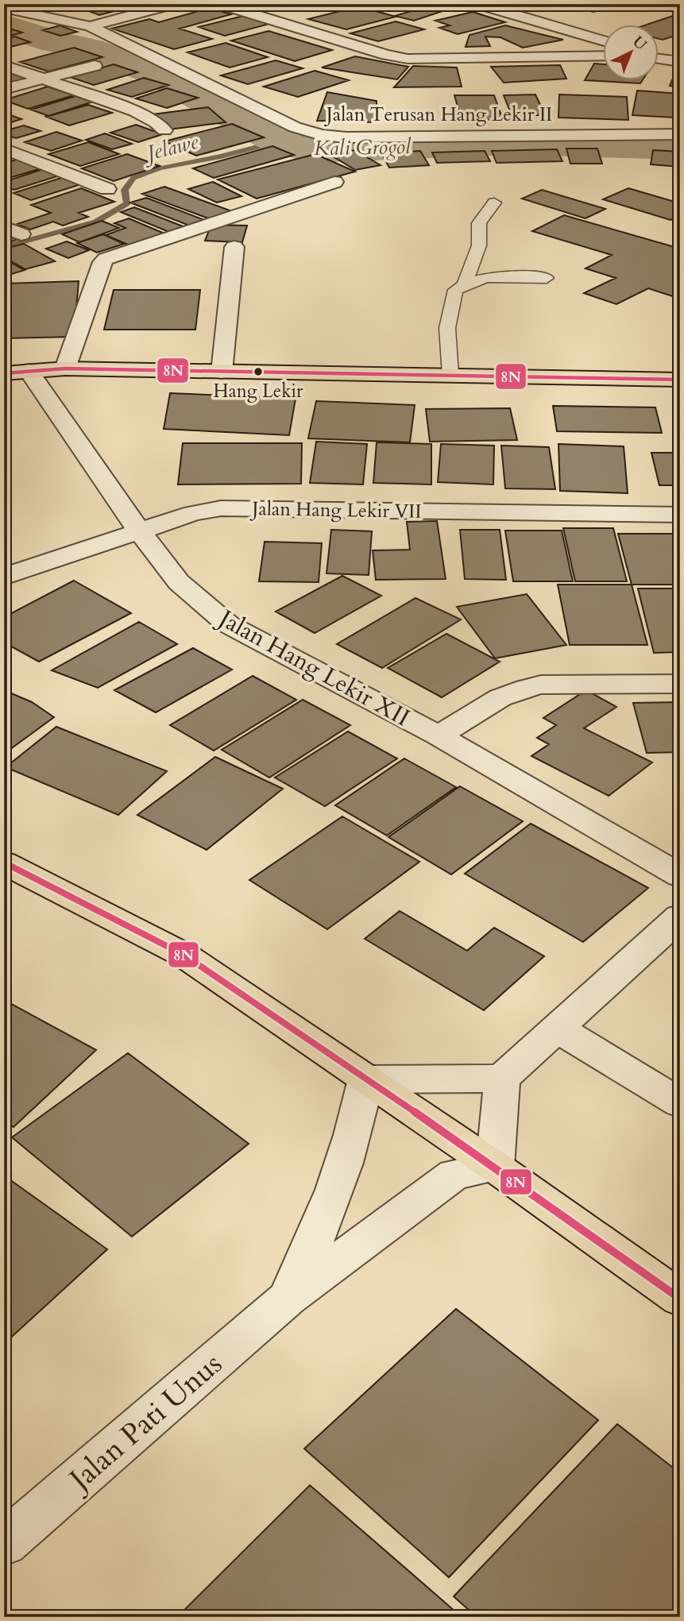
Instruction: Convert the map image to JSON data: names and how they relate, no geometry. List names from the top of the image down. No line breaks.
{"streets":{"street":["Jalan Terusan Hang Lekir II","Jalan Hang Lekir VII","Jalan Hang Lekir XII","Jalan Pati Unus"]},"crossings":[["Jalan Hang Lekir VII","Jalan Hang Lekir XII"]],"water":["Jelawe","Kali Grogol"],"places":["Hang Lekir"],"lines":["transit line 8N"],"north":"top right"}
